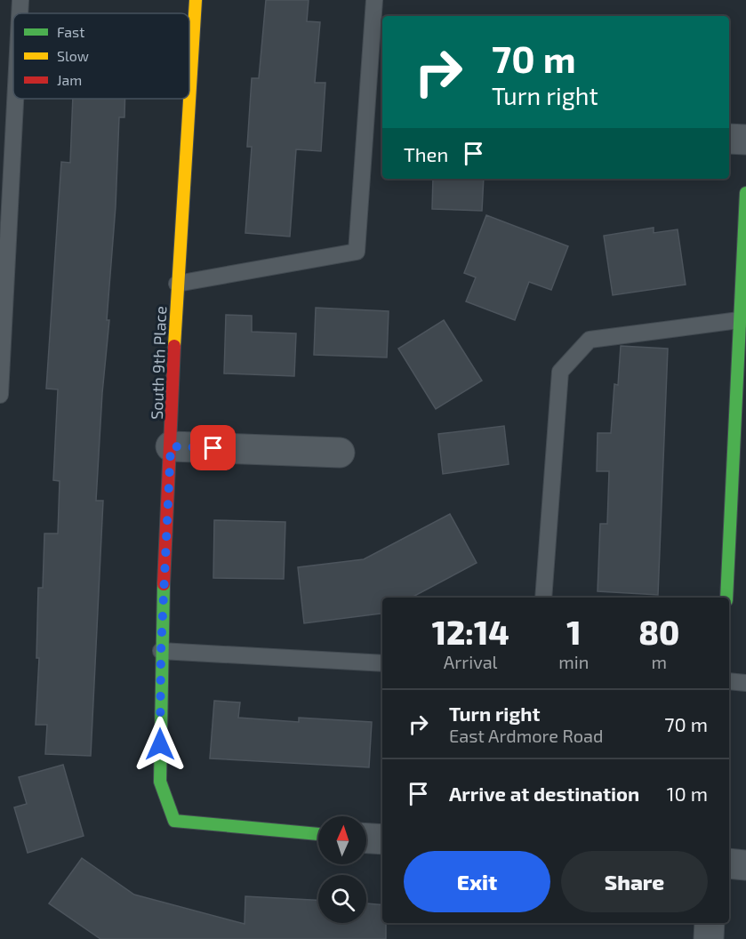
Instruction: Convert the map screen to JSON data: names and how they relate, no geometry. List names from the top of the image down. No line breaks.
{"streets":{"street":["South 9th Place"]},"legend":["Fast","Slow","Jam"],"north":"top","page":{"turn":["70 m","Turn right"],"then":"Then","eta":["12:14","Arrival","1","min","80","m"],"list":[{"name":"Turn right","note":"East Ardmore Road","value":"70 m"},{"name":"Arrive at destination","value":"10 m"}],"buttons":["Exit","Share"]}}
